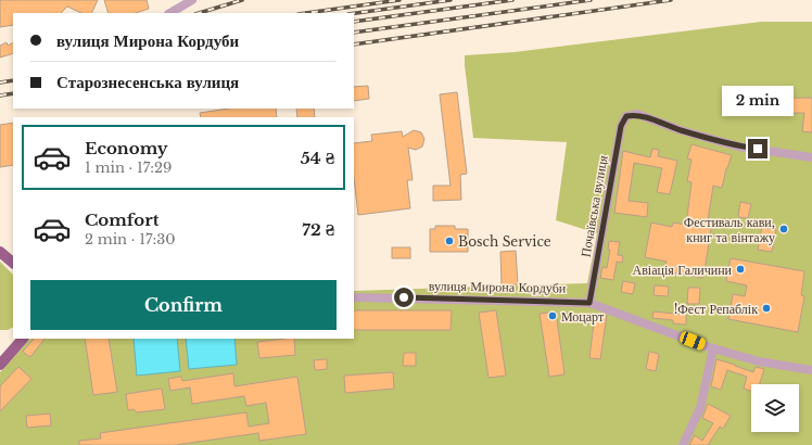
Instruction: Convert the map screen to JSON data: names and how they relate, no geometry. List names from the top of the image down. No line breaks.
{"streets":{"street":["Почаївська вулиця","вулиця Мирона Кордуби"]},"crossings":[["Почаївська вулиця","вулиця Мирона Кордуби"]],"places":["Фестиваль кави, книг та вінтажу","Bosch Service","Авіація Галичини","!Фест Репаблік","Моцарт"],"page":{"banner":["вулиця Мирона Кордуби","Старознесенська вулиця"],"bubble":"2 min","list":[{"name":"Economy","note":"1 min · 17:29","value":"54 ₴"},{"name":"Comfort","note":"2 min · 17:30","value":"72 ₴"}],"buttons":"Confirm"}}
